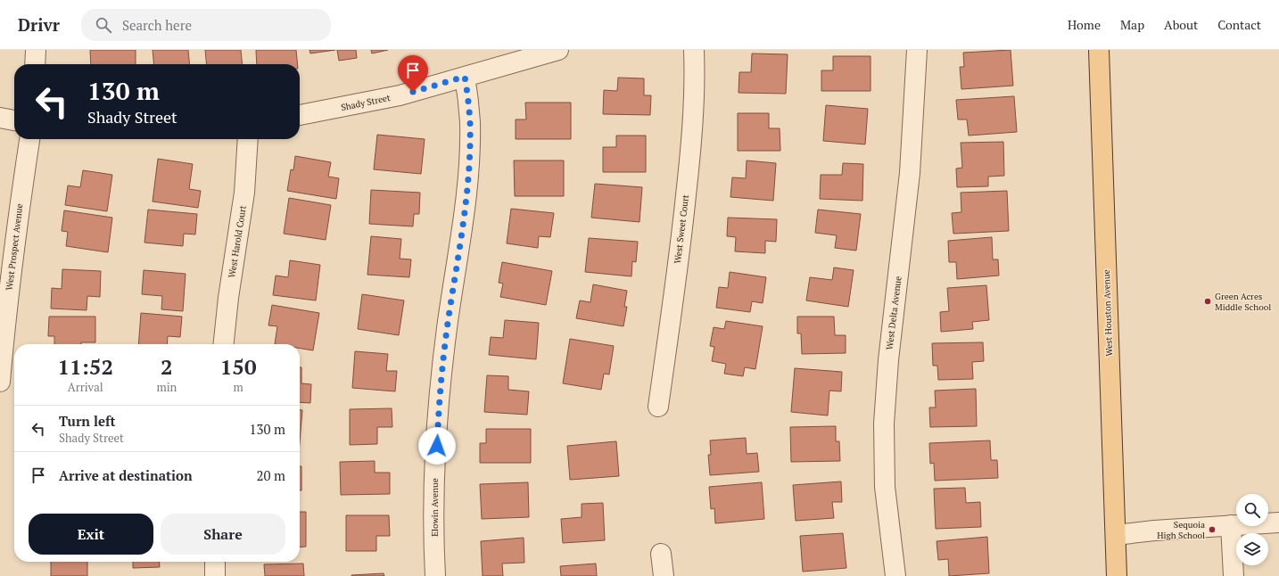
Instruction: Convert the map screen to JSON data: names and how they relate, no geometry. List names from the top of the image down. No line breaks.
{"streets":{"main road":["West Houston Avenue"],"street":["Shady Street","West Sweet Court","West Harold Court","West Prospect Avenue","West Delta Avenue","Elowin Avenue"]},"crossings":[["Shady Street","Elowin Avenue"]],"places":["Green Acres Middle School","Sequoia High School"],"page":{"header":"Drivr","search":"Search here","nav":["Home","Map","About","Contact"],"turn":["130 m","Shady Street"],"eta":["11:52","Arrival","2","min","150","m"],"list":[{"name":"Turn left","note":"Shady Street","value":"130 m"},{"name":"Arrive at destination","value":"20 m"}],"buttons":["Exit","Share"]}}
